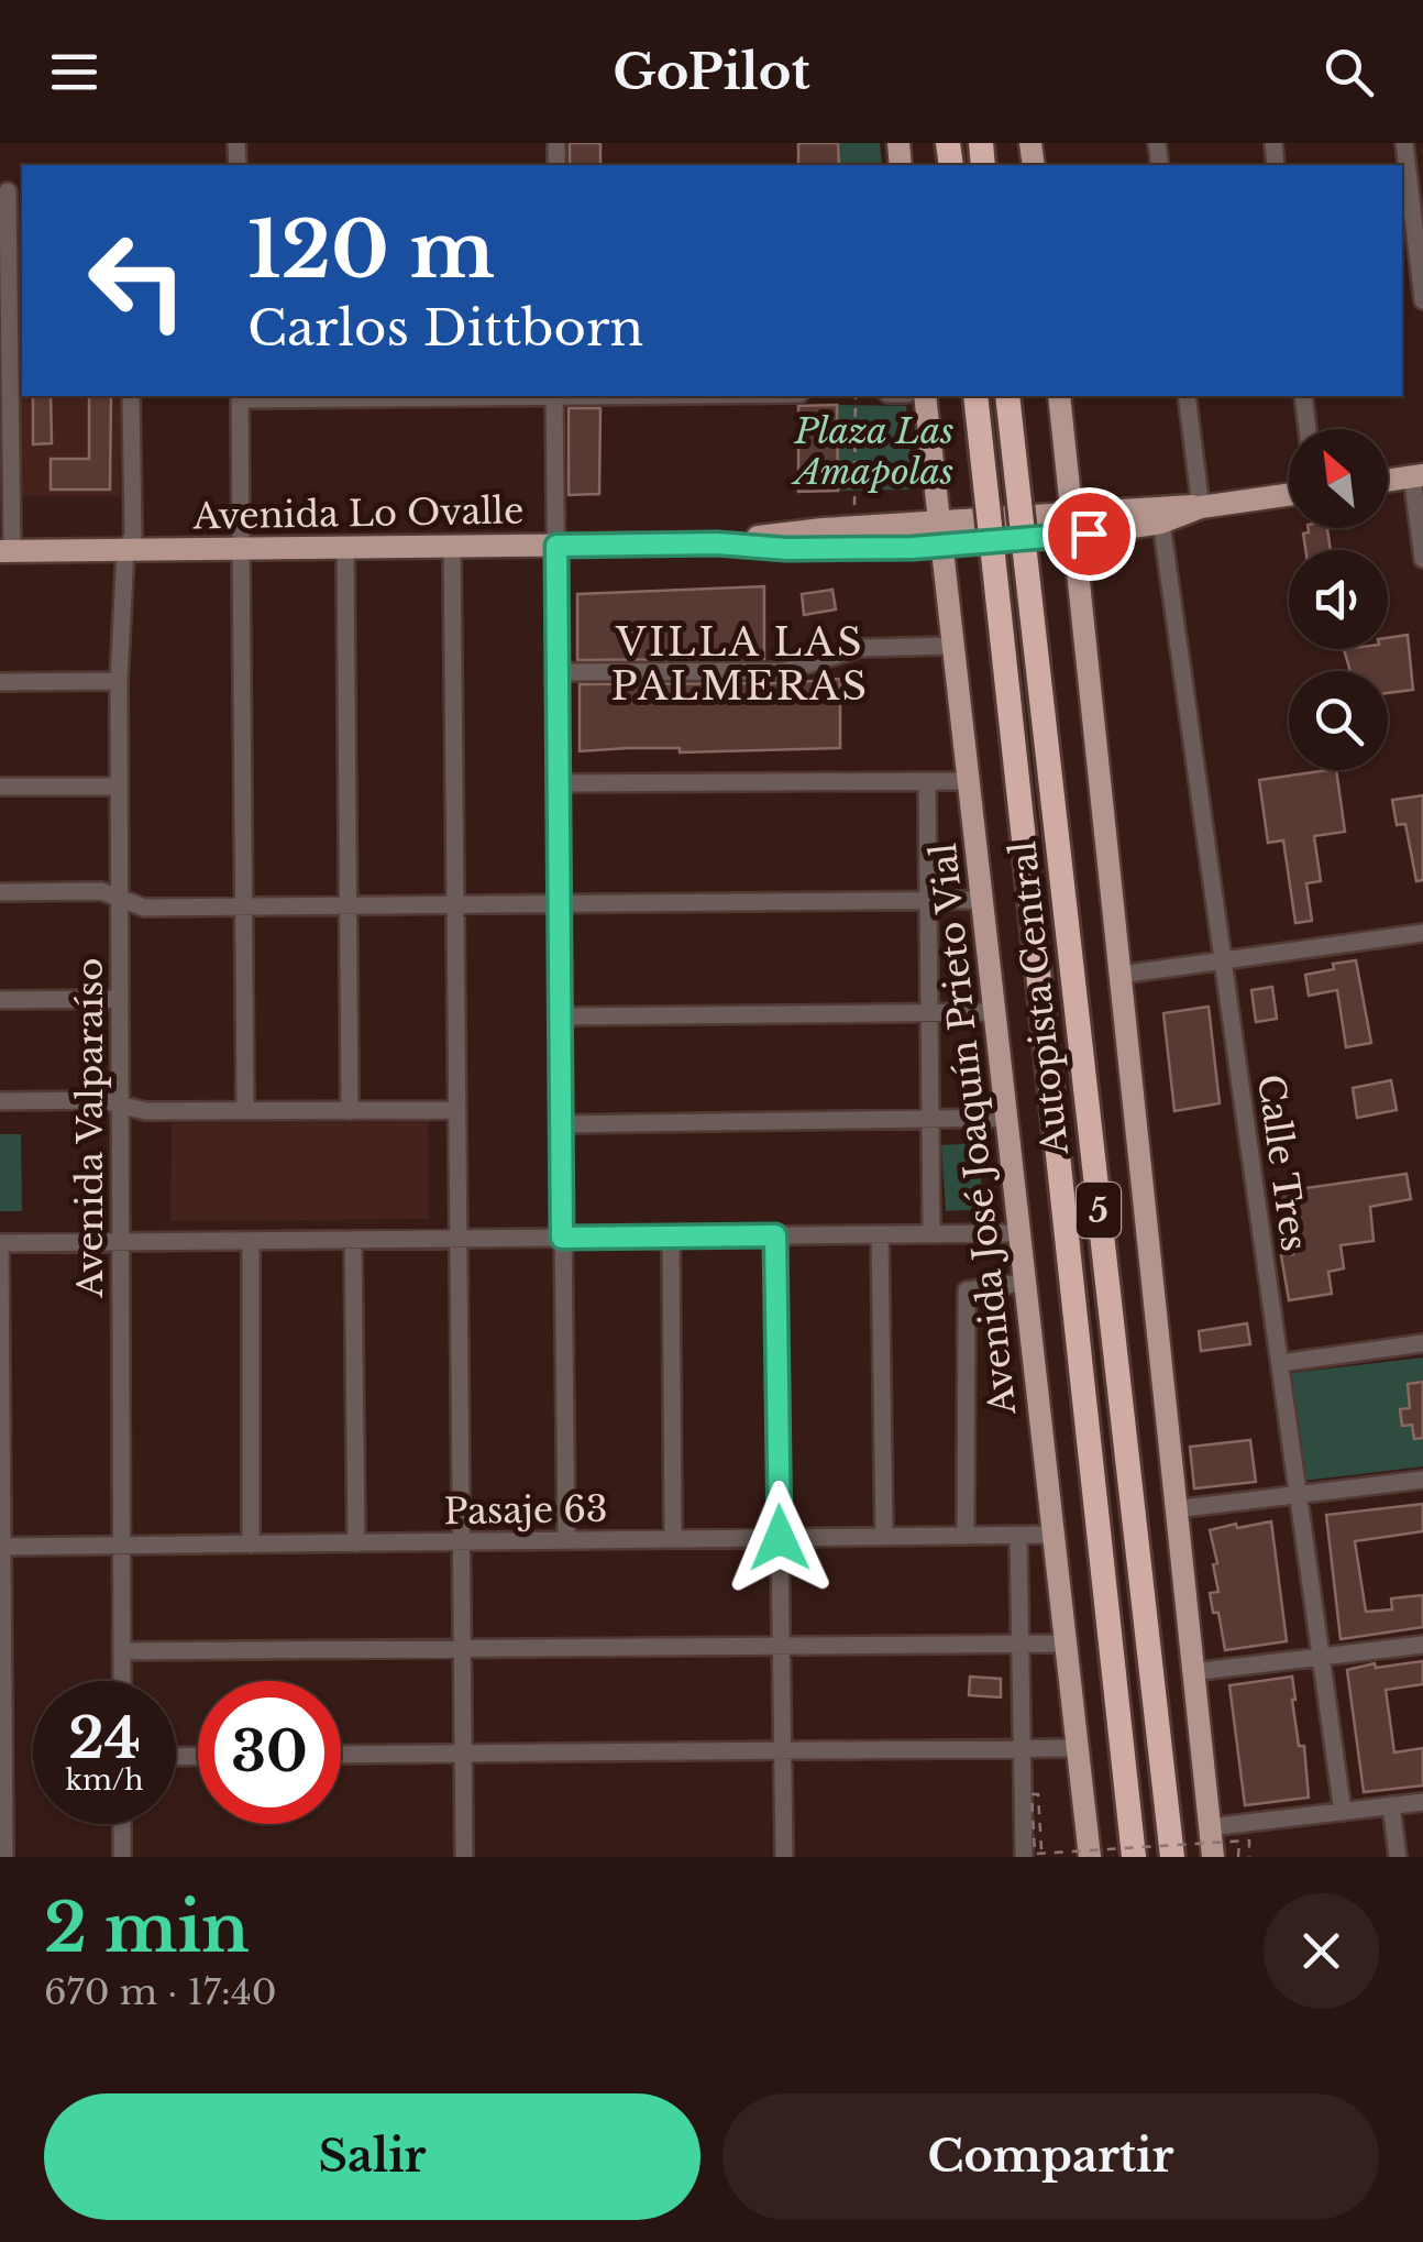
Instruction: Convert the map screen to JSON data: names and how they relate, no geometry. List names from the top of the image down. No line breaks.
{"streets":{"highway":["Autopista Central","5"],"main road":["Avenida Lo Ovalle","Avenida José Joaquín Prieto Vial"],"street":["Avenida Valparaíso","Calle Tres","Pasaje 63"]},"crossings":[["Avenida Lo Ovalle","Avenida Valparaíso"],["Avenida Lo Ovalle","Avenida José Joaquín Prieto Vial"],["Avenida Lo Ovalle","Calle Tres"],["Avenida Valparaíso","Pasaje 63"],["Avenida José Joaquín Prieto Vial","Pasaje 63"]],"districts":["VILLA LAS PALMERAS"],"parks":["Plaza Las Amapolas"],"north":"top left","page":{"header":"GoPilot","turn":["120 m","Carlos Dittborn"],"speed":"24 km/h","limit":"30","heading":["2 min","670 m · 17:40"],"buttons":["Salir","Compartir"]}}
